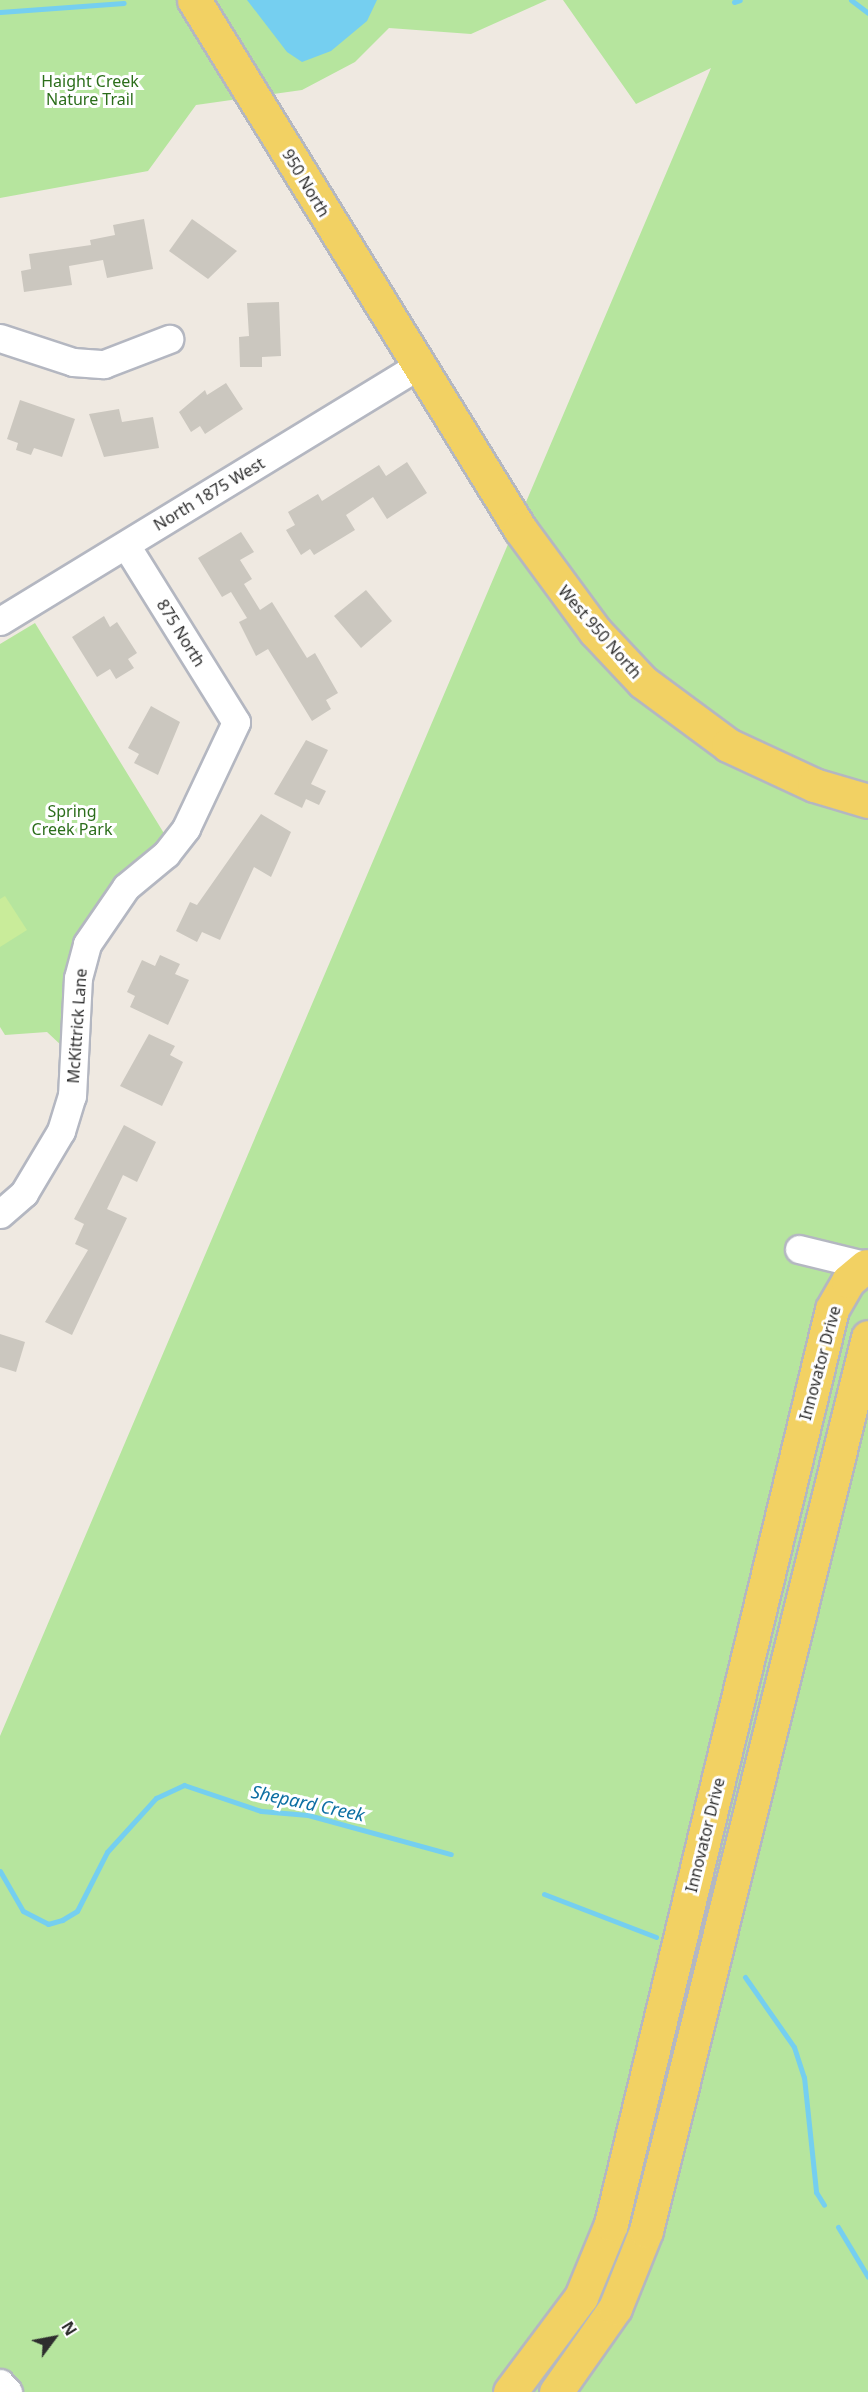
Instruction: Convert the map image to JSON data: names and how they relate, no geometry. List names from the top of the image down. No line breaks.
{"streets":{"main road":["950 North","West 950 North","Innovator Drive"],"street":["North 1875 West","875 North","McKittrick Lane"]},"crossings":[["950 North","North 1875 West"],["950 North","West 950 North"],["North 1875 West","West 950 North"],["North 1875 West","875 North"],["875 North","McKittrick Lane"]],"water":["Shepard Creek"],"parks":["Haight Creek Nature Trail","Spring Creek Park"],"north":"top right"}
